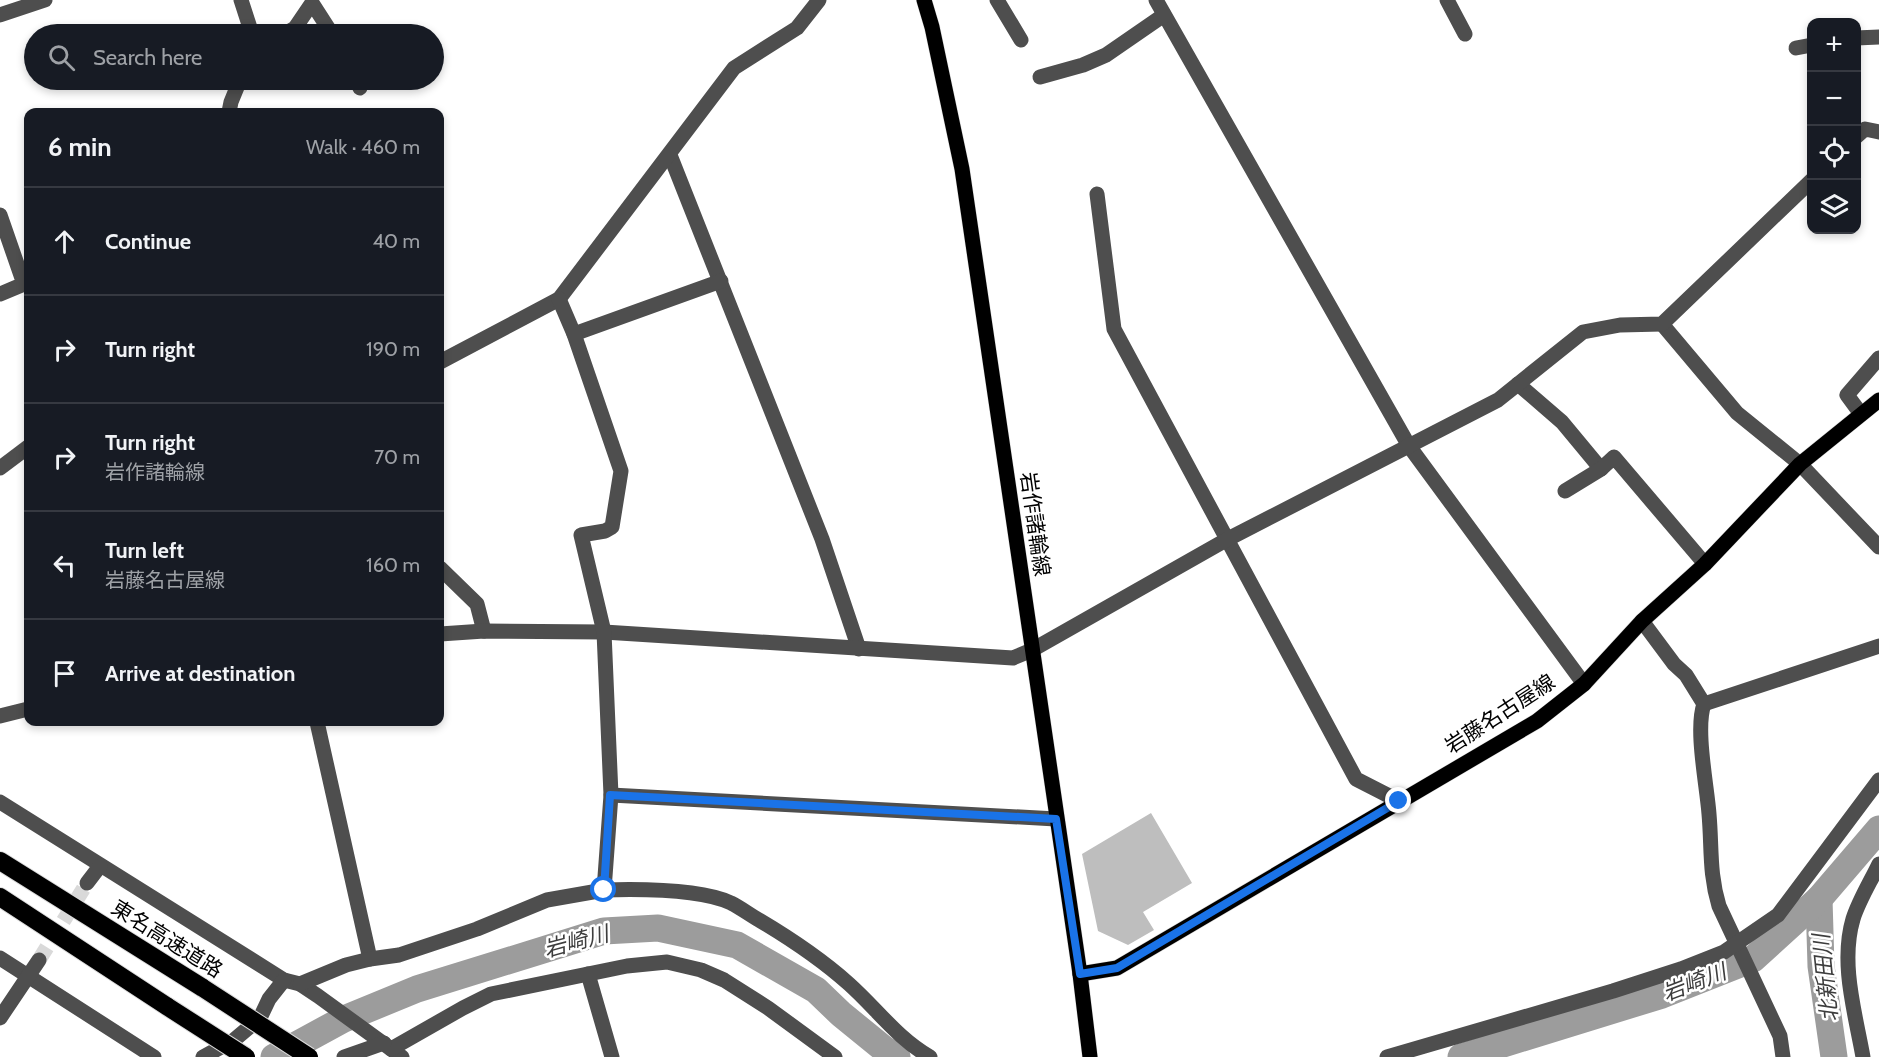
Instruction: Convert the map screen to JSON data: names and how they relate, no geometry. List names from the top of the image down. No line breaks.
{"streets":{"highway":["東名高速道路"],"main road":["岩作諸輪線","岩藤名古屋線"]},"crossings":[["岩作諸輪線","岩藤名古屋線"]],"water":["岩崎川","北新田川"],"page":{"map_buttons":["+","−"],"search":"Search here","heading":["6 min","Walk · 460 m"],"list":[["Continue","40 m"],["Turn right","190 m"],["Turn right","岩作諸輪線","70 m"],["Turn left","岩藤名古屋線","160 m"],"Arrive at destination"]}}
